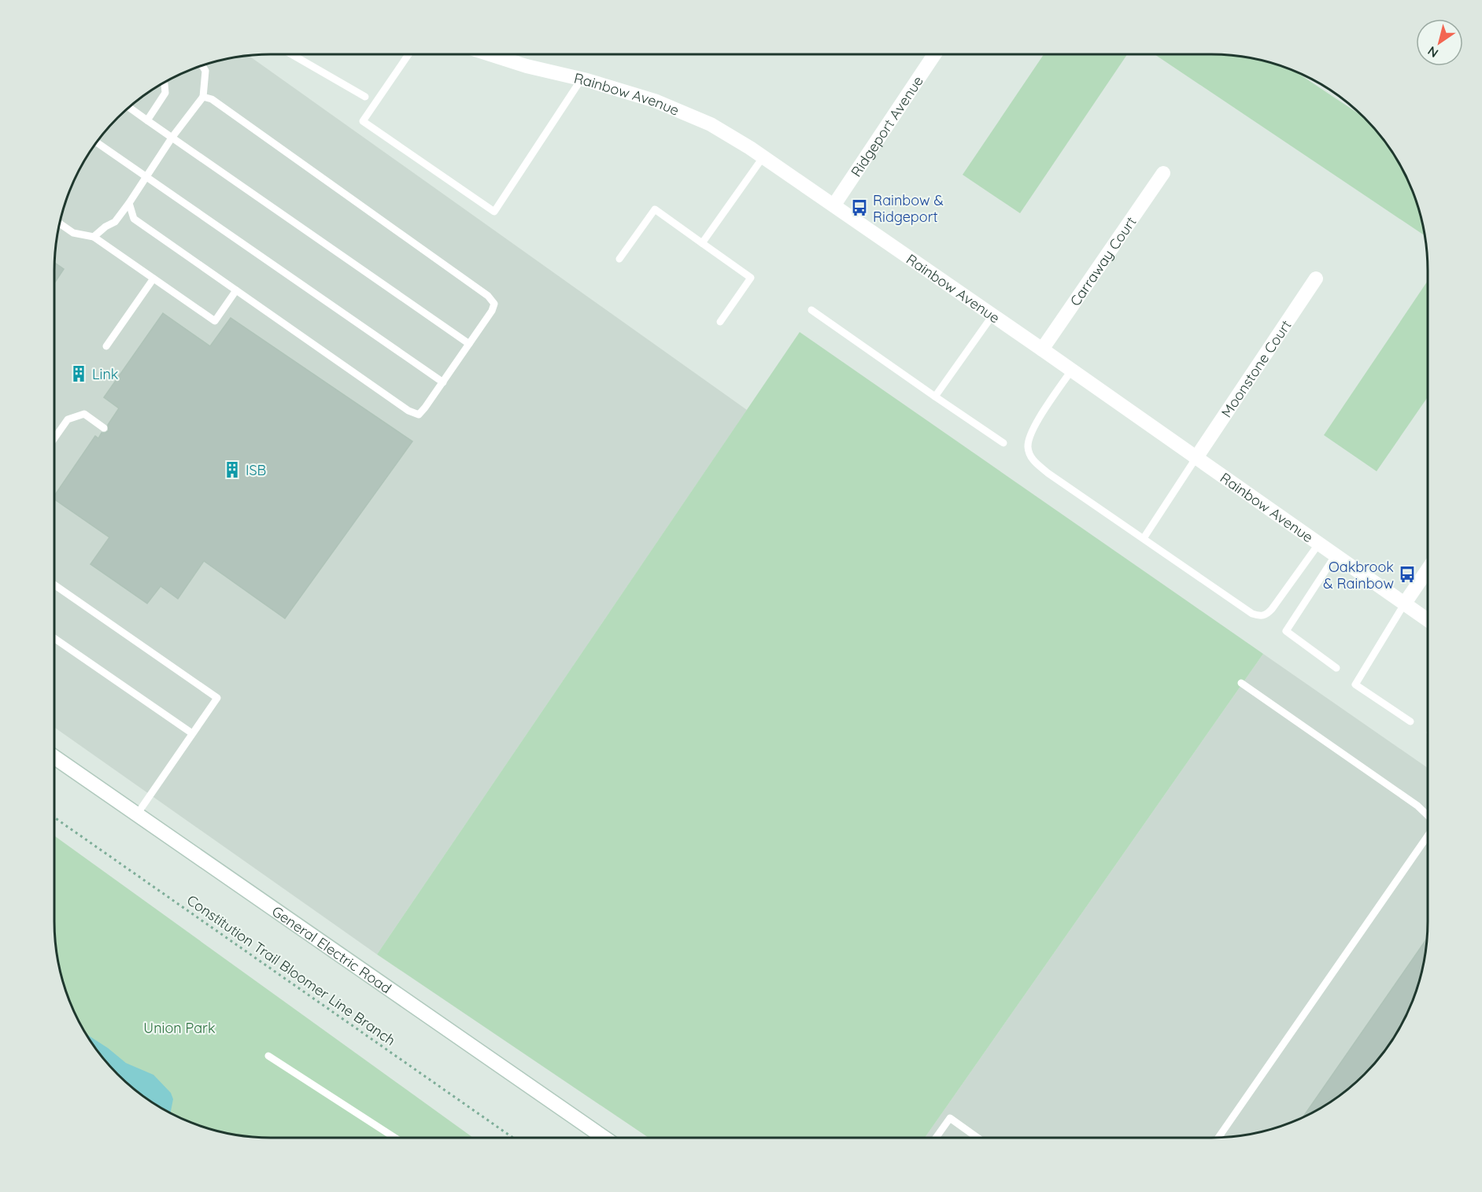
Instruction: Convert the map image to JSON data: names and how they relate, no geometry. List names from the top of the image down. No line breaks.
{"streets":{"street":["Rainbow Avenue","Ridgeport Avenue","Carraway Court","Moonstone Court","General Electric Road"],"path":["Constitution Trail Bloomer Line Branch"]},"crossings":[["Rainbow Avenue","Ridgeport Avenue"],["Rainbow Avenue","Carraway Court"],["Rainbow Avenue","Moonstone Court"]],"parks":["Union Park"],"places":{"bus stop":["Rainbow & Ridgeport","Oakbrook & Rainbow"],"building":["Link","ISB"]},"north":"bottom left"}
